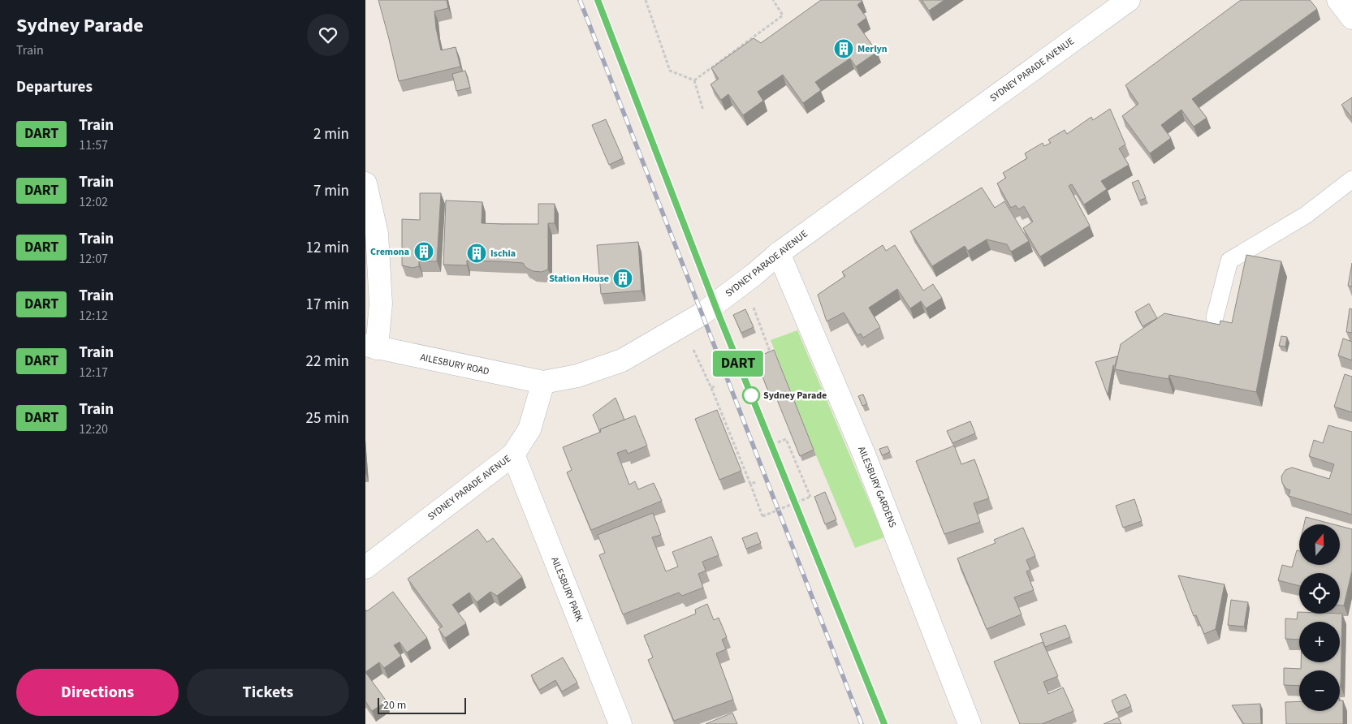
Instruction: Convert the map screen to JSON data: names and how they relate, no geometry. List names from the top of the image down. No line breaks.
{"streets":{"street":["SYDNEY PARADE AVENUE","AILESBURY ROAD","AILESBURY GARDENS","AILESBURY PARK"]},"crossings":[["SYDNEY PARADE AVENUE","AILESBURY ROAD"],["SYDNEY PARADE AVENUE","AILESBURY GARDENS"],["SYDNEY PARADE AVENUE","AILESBURY PARK"]],"places":{"building":["Merlyn","Cremona","Ischia","Station House"],"other":["Sydney Parade"]},"scale_bar":"20 m","north":"top","page":{"heading":[["Sydney Parade","Train"],"Departures"],"on_map":"DART","list":[{"mark":"DART","name":"Train","note":"11:57","value":"2 min"},{"mark":"DART","name":"Train","note":"12:02","value":"7 min"},{"mark":"DART","name":"Train","note":"12:07","value":"12 min"},{"mark":"DART","name":"Train","note":"12:12","value":"17 min"},{"mark":"DART","name":"Train","note":"12:17","value":"22 min"},{"mark":"DART","name":"Train","note":"12:20","value":"25 min"}],"map_buttons":["+","−"],"buttons":["Directions","Tickets"],"scale":"20 m"}}
